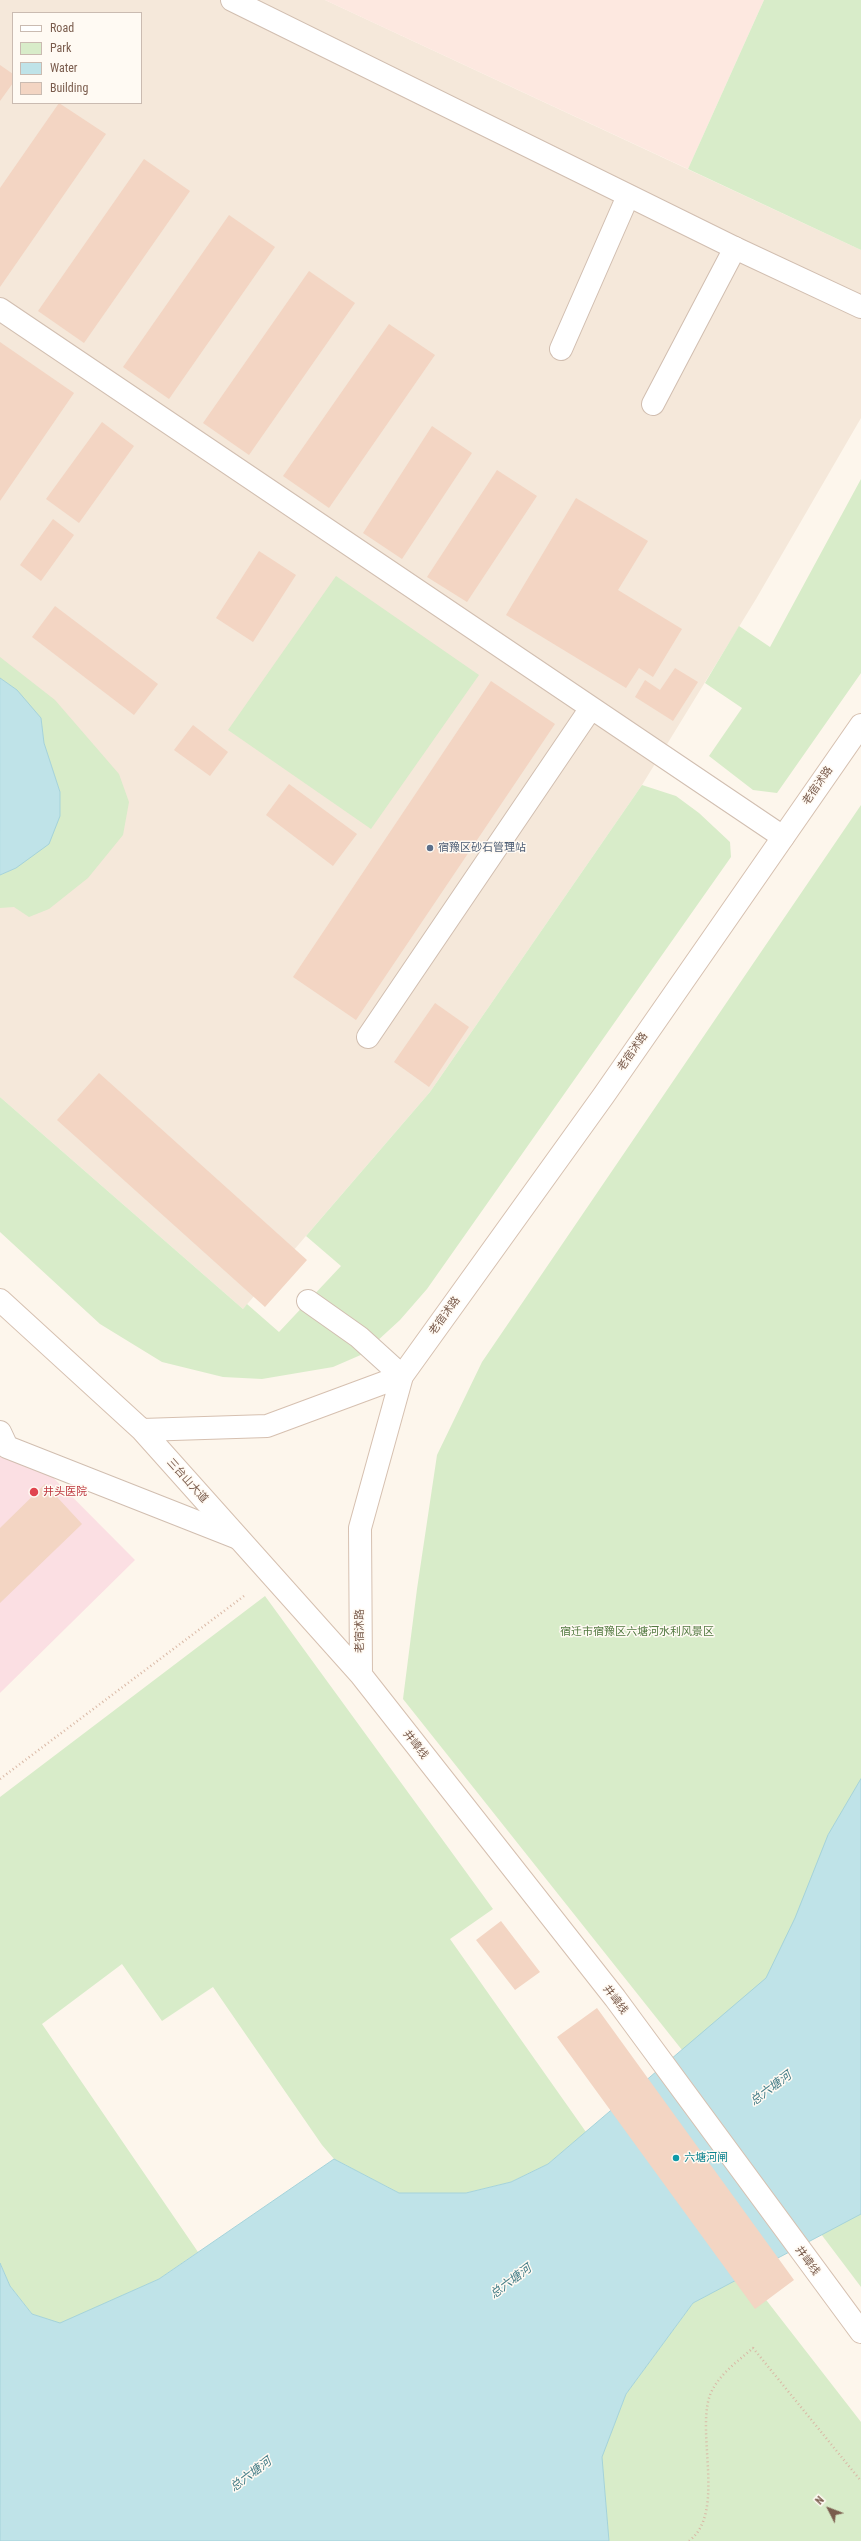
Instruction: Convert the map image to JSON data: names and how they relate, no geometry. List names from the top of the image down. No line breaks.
{"streets":{"main road":["老宿沭路","三台山大道","井嶂线"]},"crossings":[["老宿沭路","三台山大道"],["老宿沭路","井嶂线"],["三台山大道","井嶂线"]],"water":["总六塘河"],"parks":["宿迁市宿豫区六塘河水利风景区"],"places":["宿豫区砂石管理站","井头医院","六塘河闸"],"legend":["Road","Park","Water","Building"],"north":"top left"}
